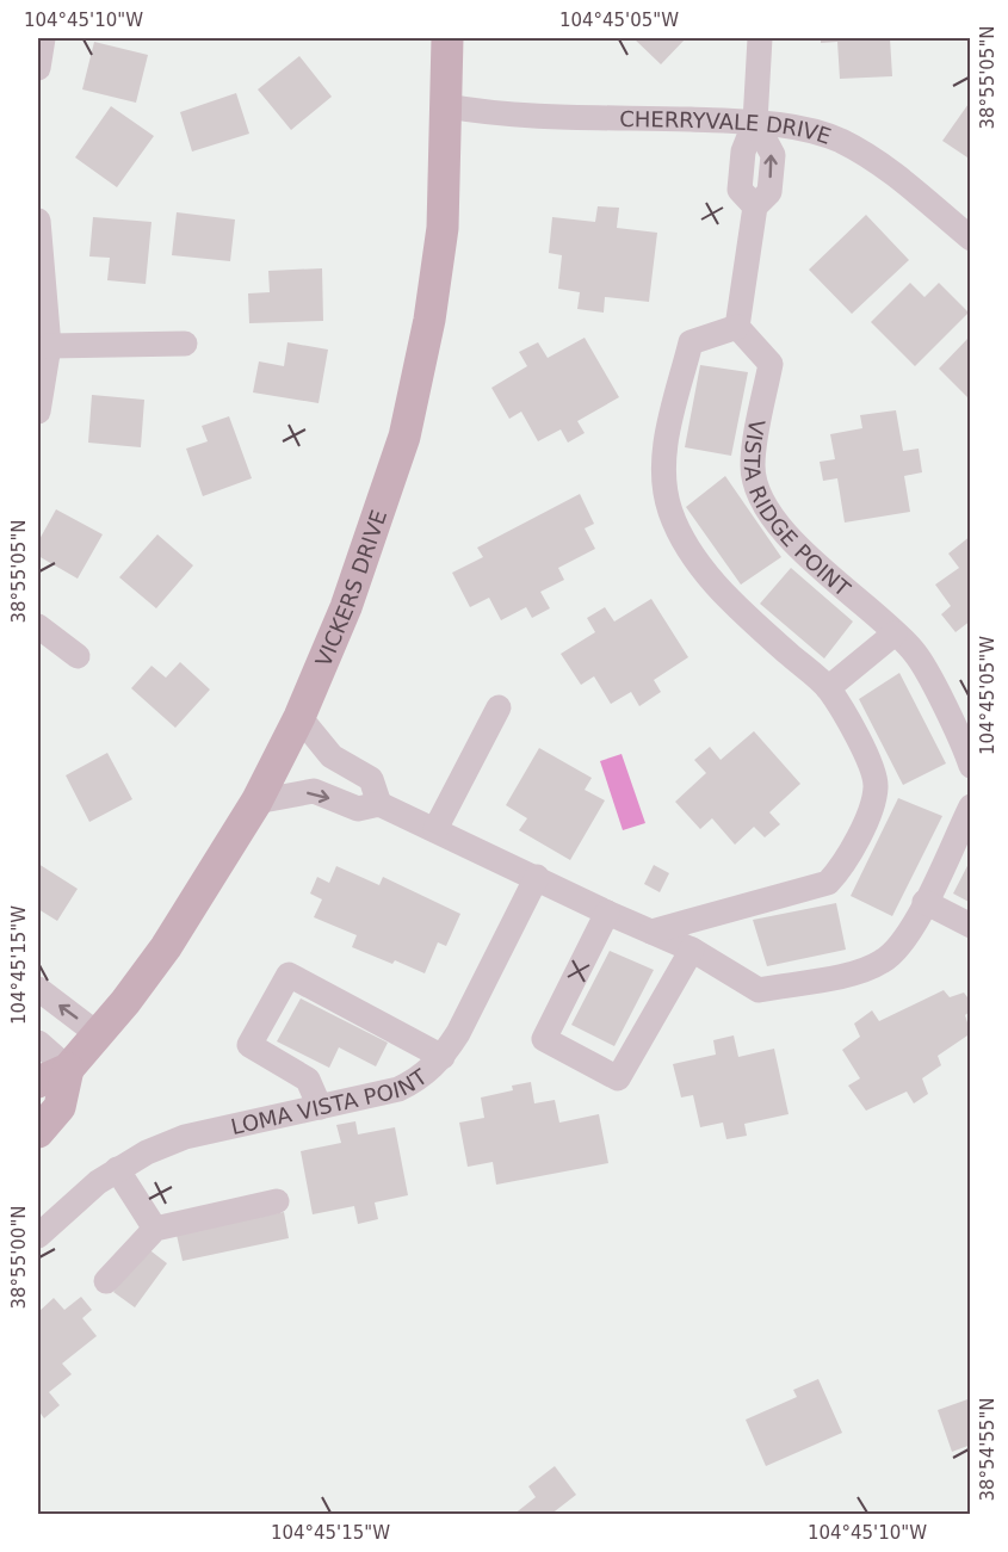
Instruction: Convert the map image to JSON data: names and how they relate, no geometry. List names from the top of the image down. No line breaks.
{"streets":{"main road":["VICKERS DRIVE"],"street":["CHERRYVALE DRIVE","VISTA RIDGE POINT","LOMA VISTA POINT"]},"crossings":[["CHERRYVALE DRIVE","VICKERS DRIVE"]],"coordinates":["104°45'10\"W","104°45'05\"W","38°55'05\"N","104°45'15\"W","38°55'00\"N","38°54'55\"N"]}
